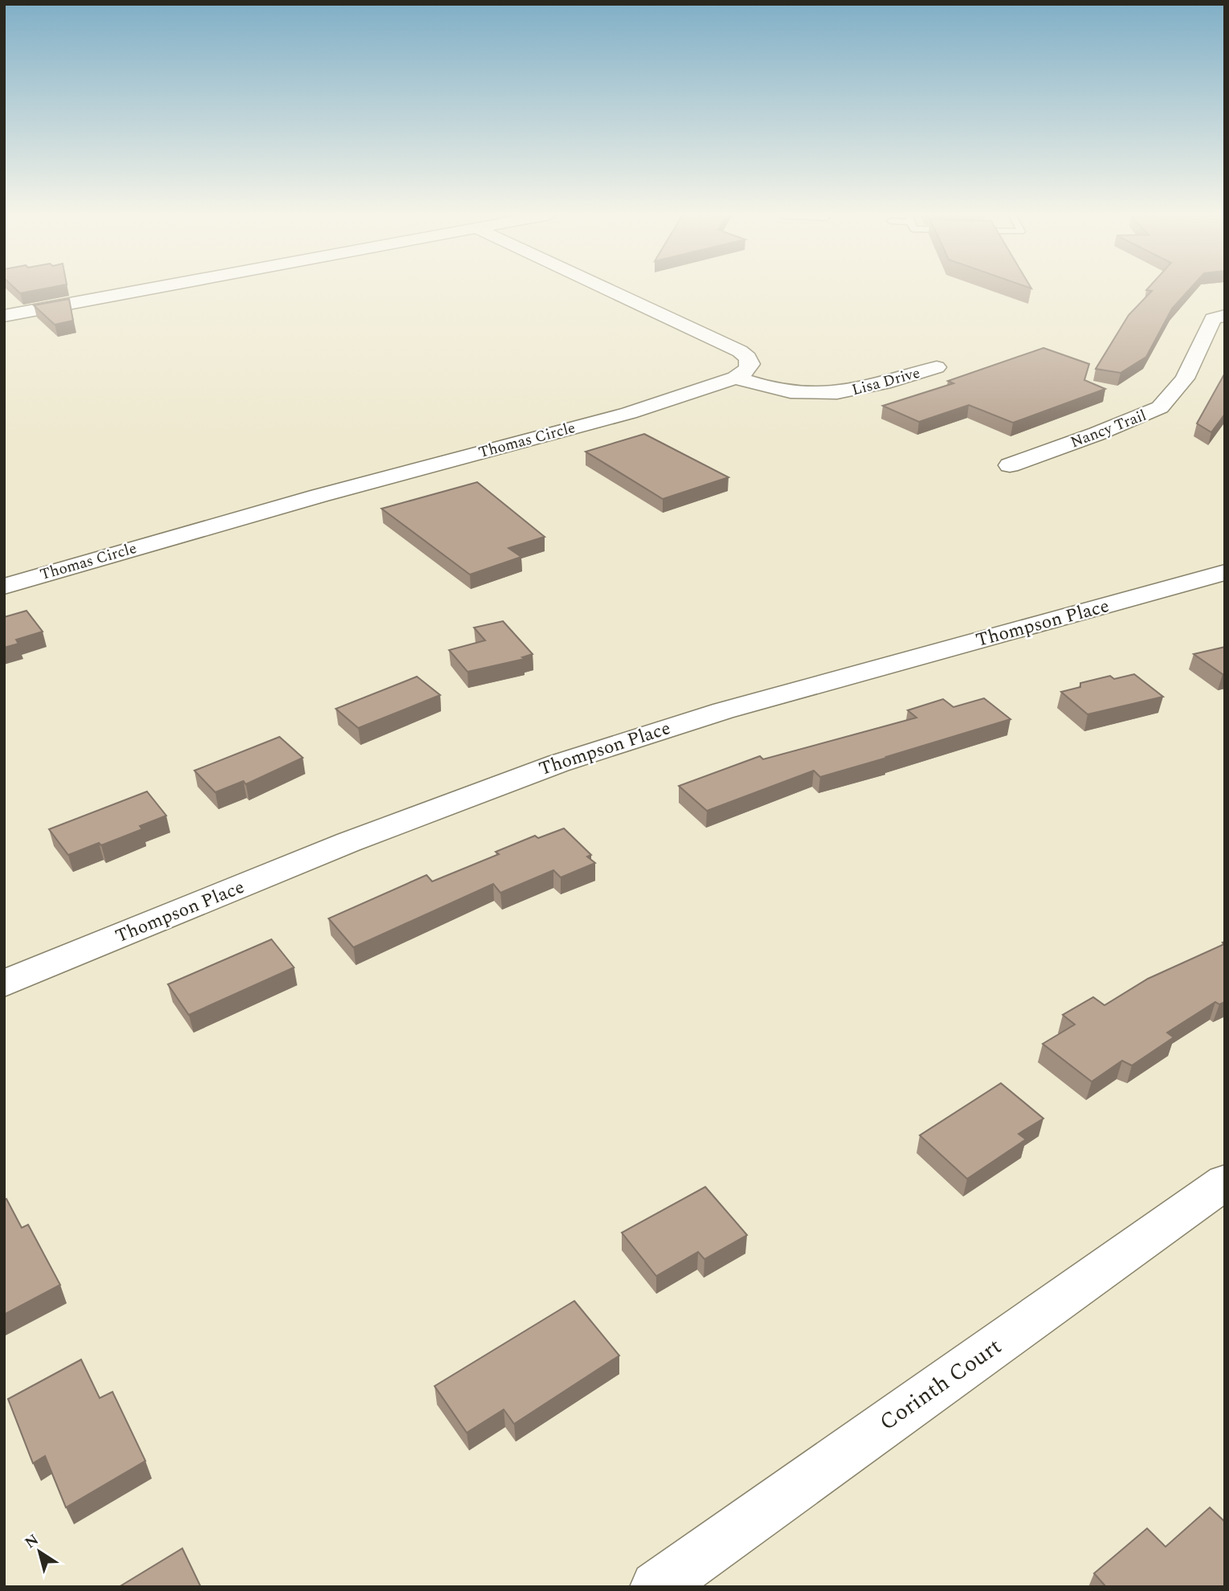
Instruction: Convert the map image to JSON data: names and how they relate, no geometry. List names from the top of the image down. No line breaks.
{"streets":{"street":["Lisa Drive","Nancy Trail","Thomas Circle","Thompson Place","Corinth Court"]},"crossings":[["Lisa Drive","Thomas Circle"]],"north":"top left"}
